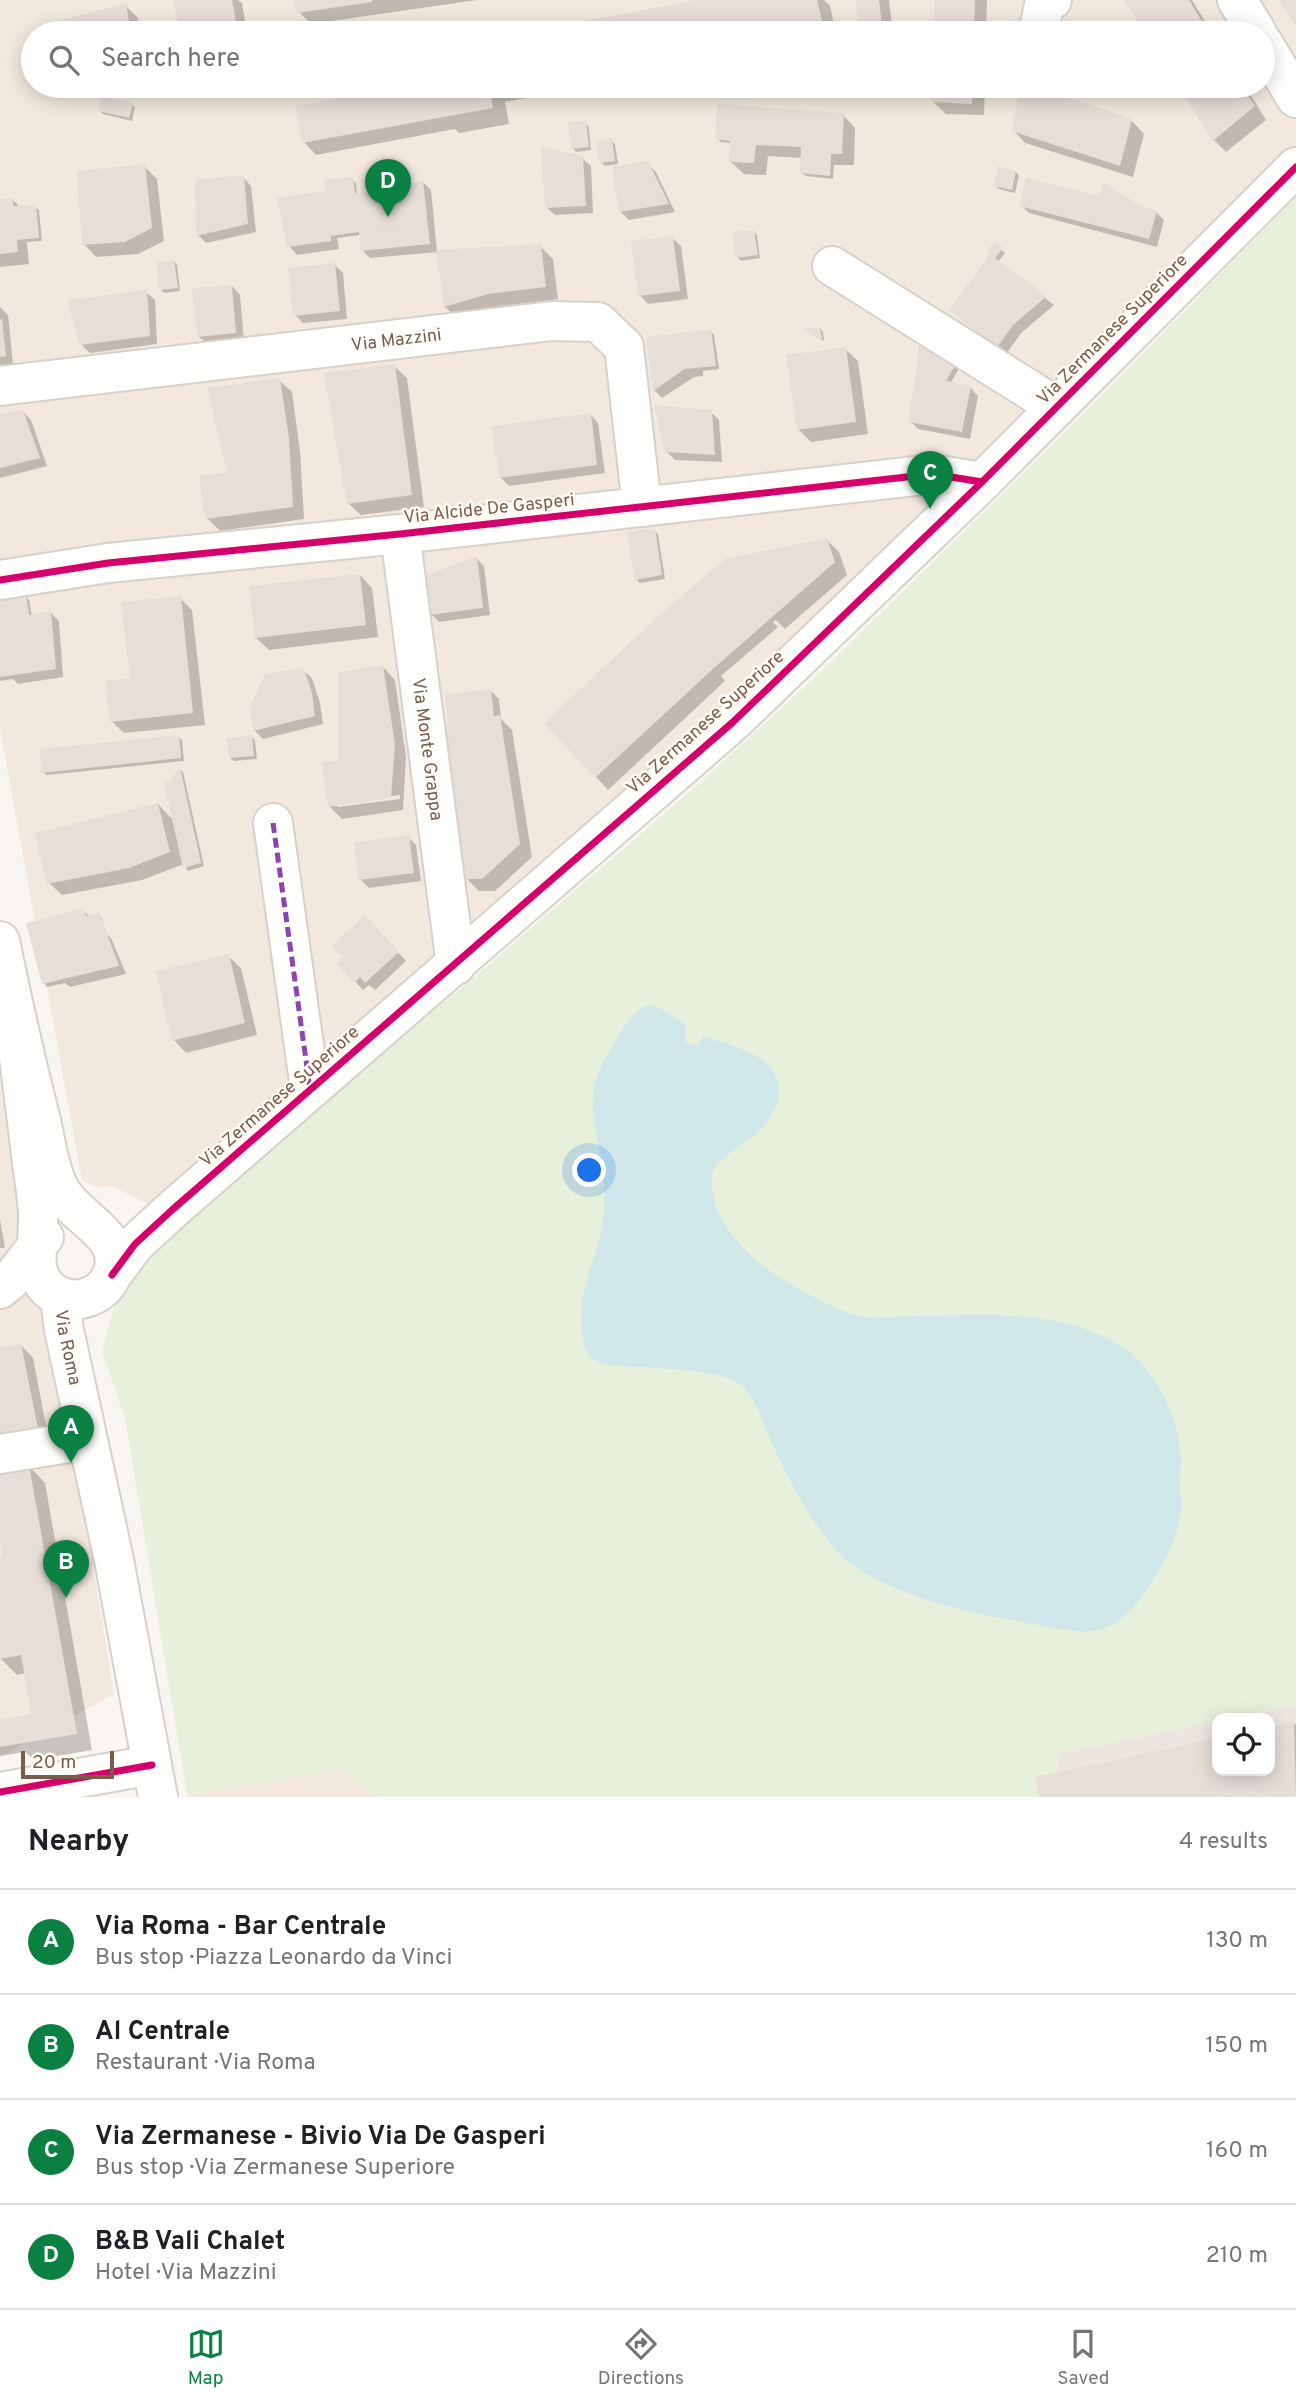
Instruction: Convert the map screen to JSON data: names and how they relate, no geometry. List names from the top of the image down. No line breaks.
{"streets":{"street":["Via Zermanese Superiore","Via Mazzini","Via Alcide De Gasperi","Via Monte Grappa","Via Roma"]},"crossings":[["Via Zermanese Superiore","Via Alcide De Gasperi"],["Via Zermanese Superiore","Via Monte Grappa"],["Via Zermanese Superiore","Via Roma"],["Via Mazzini","Via Alcide De Gasperi"],["Via Alcide De Gasperi","Via Monte Grappa"]],"scale_bar":"20 m","page":{"search":"Search here","pins":["D","C","A","B"],"scale":"20 m","heading":["Nearby","4 results"],"list":[{"mark":"A","name":"Via Roma - Bar Centrale","note":"Bus stop · Piazza Leonardo da Vinci","value":"130 m"},{"mark":"B","name":"Al Centrale","note":"Restaurant · Via Roma","value":"150 m"},{"mark":"C","name":"Via Zermanese - Bivio Via De Gasperi","note":"Bus stop · Via Zermanese Superiore","value":"160 m"},{"mark":"D","name":"B&B Vali Chalet","note":"Hotel · Via Mazzini","value":"210 m"}],"nav":["Map","Directions","Saved"]}}
